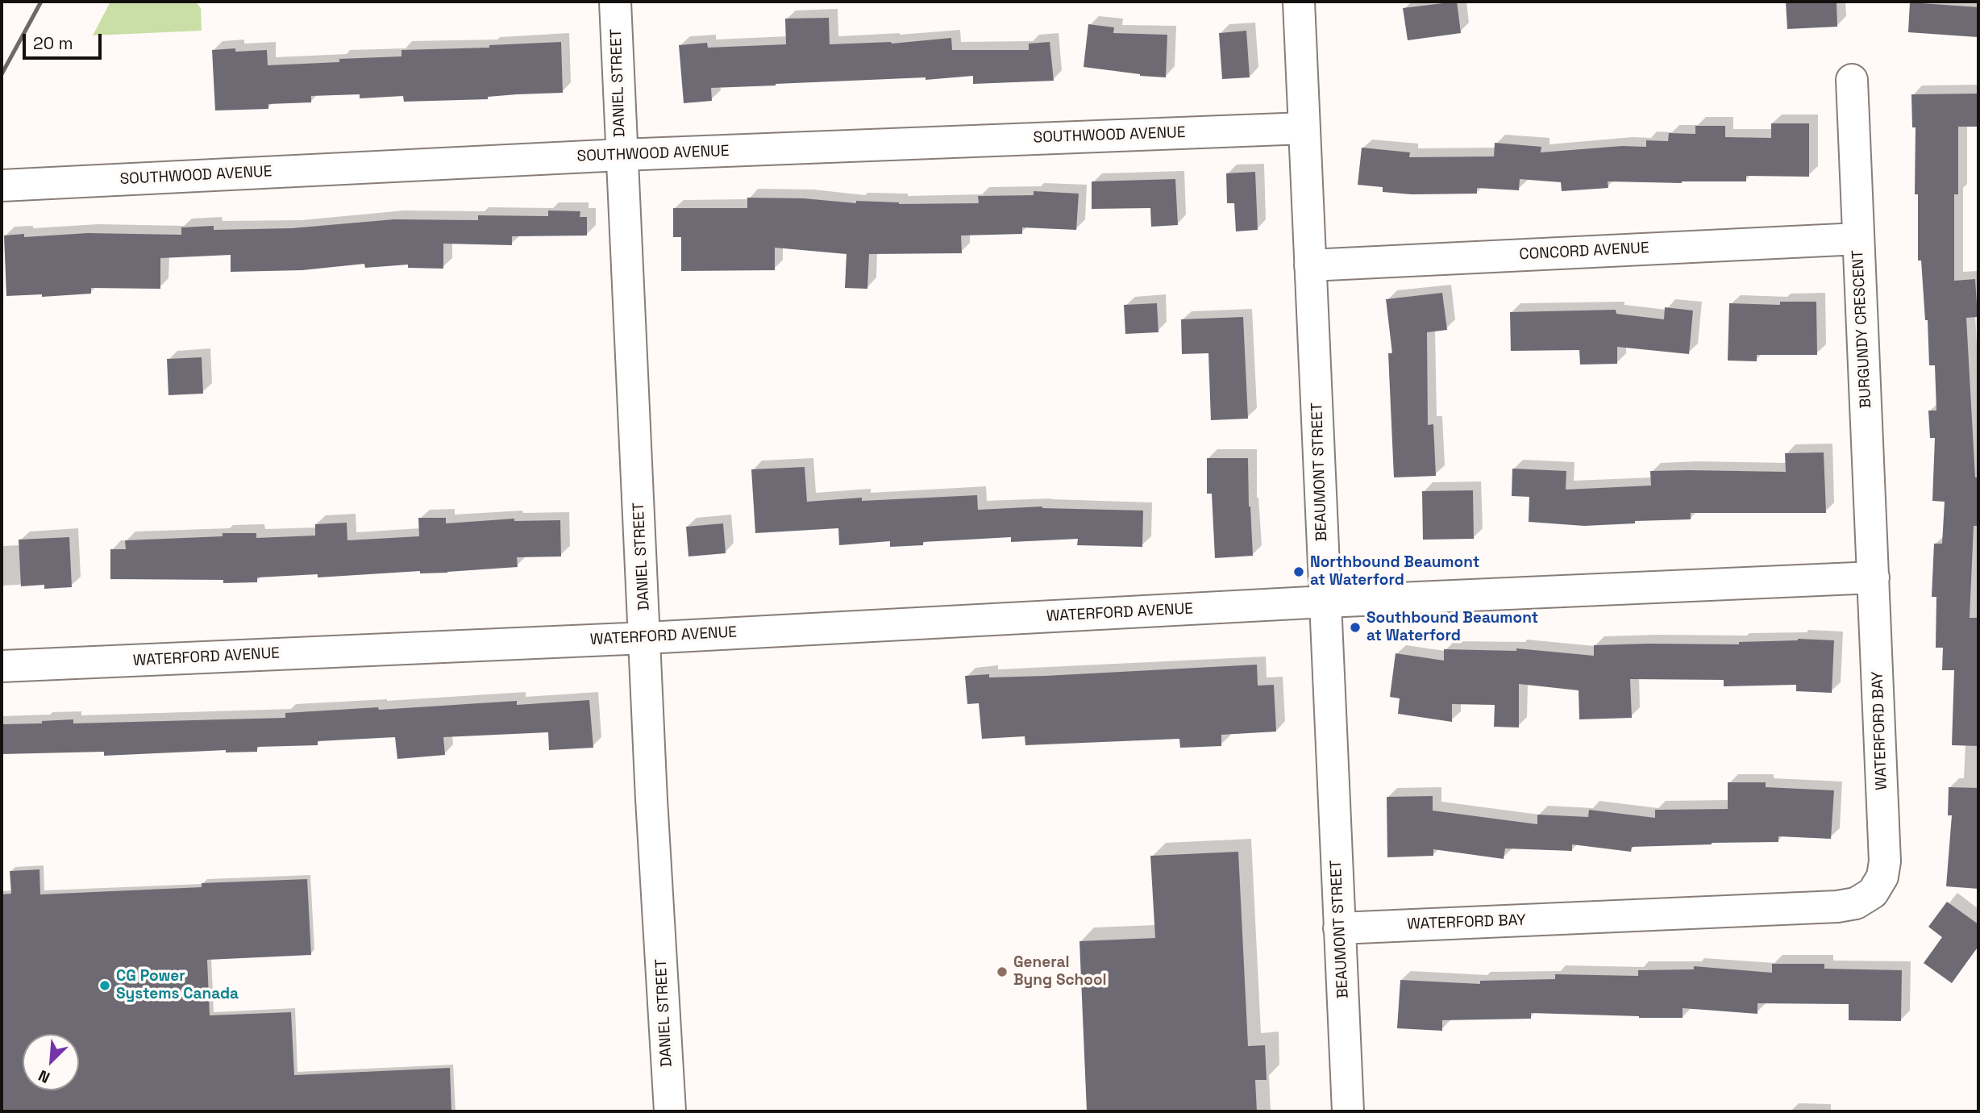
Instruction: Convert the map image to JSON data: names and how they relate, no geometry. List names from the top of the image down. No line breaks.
{"streets":{"street":["DANIEL STREET","SOUTHWOOD AVENUE","CONCORD AVENUE","BURGUNDY CRESCENT","BEAUMONT STREET","WATERFORD AVENUE","WATERFORD BAY"]},"crossings":[["DANIEL STREET","SOUTHWOOD AVENUE"],["DANIEL STREET","WATERFORD AVENUE"],["SOUTHWOOD AVENUE","BEAUMONT STREET"],["CONCORD AVENUE","BURGUNDY CRESCENT"],["CONCORD AVENUE","BEAUMONT STREET"],["BURGUNDY CRESCENT","WATERFORD BAY"],["BEAUMONT STREET","WATERFORD AVENUE"],["BEAUMONT STREET","WATERFORD BAY"]],"places":["Northbound Beaumont at Waterford","Southbound Beaumont at Waterford","General Byng School","CG Power Systems Canada"],"scale_bar":"20 m","north":"bottom left"}
